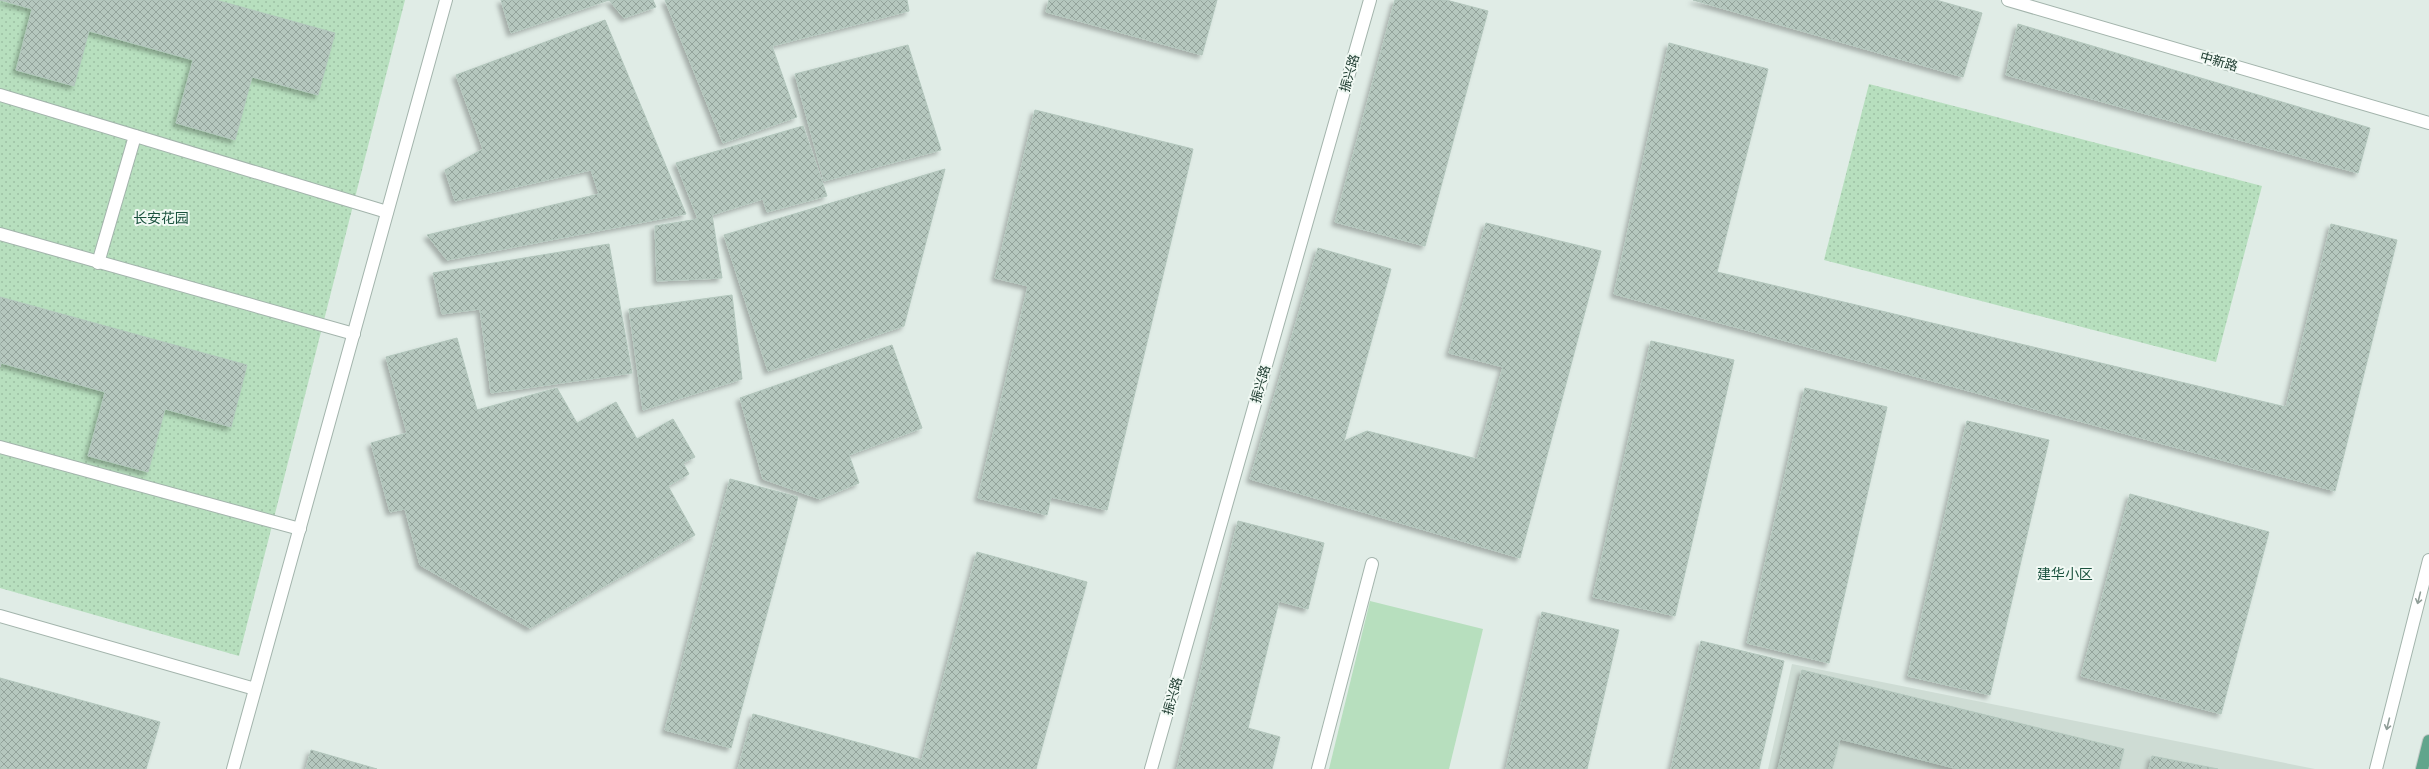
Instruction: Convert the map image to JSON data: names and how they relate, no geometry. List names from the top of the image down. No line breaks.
{"streets":{"street":["中新路","振兴路"]},"districts":["长安花园","建华小区"]}
